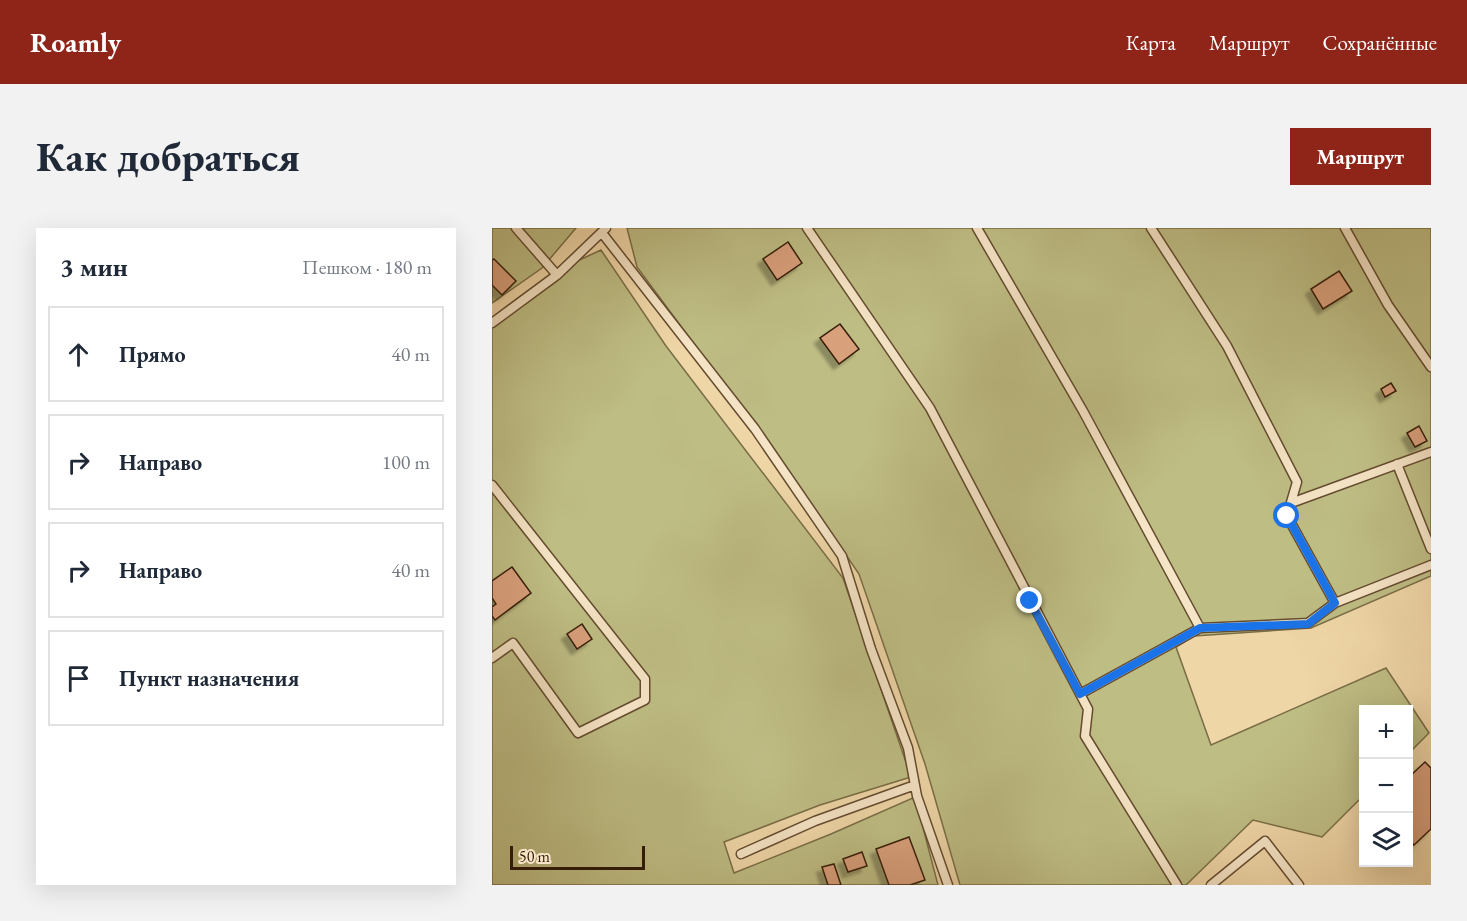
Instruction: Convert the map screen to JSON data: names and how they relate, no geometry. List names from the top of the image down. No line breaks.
{"scale_bar":"50 m","page":{"header":"Roamly","nav":["Карта","Маршрут","Сохранённые"],"buttons":"Маршрут","title":"Как добраться","heading":["3 мин","Пешком · 180 m"],"list":[["Прямо","40 m"],["Направо","100 m"],["Направо","40 m"],"Пункт назначения"],"map_buttons":["+","−"],"scale":"50 m"}}
